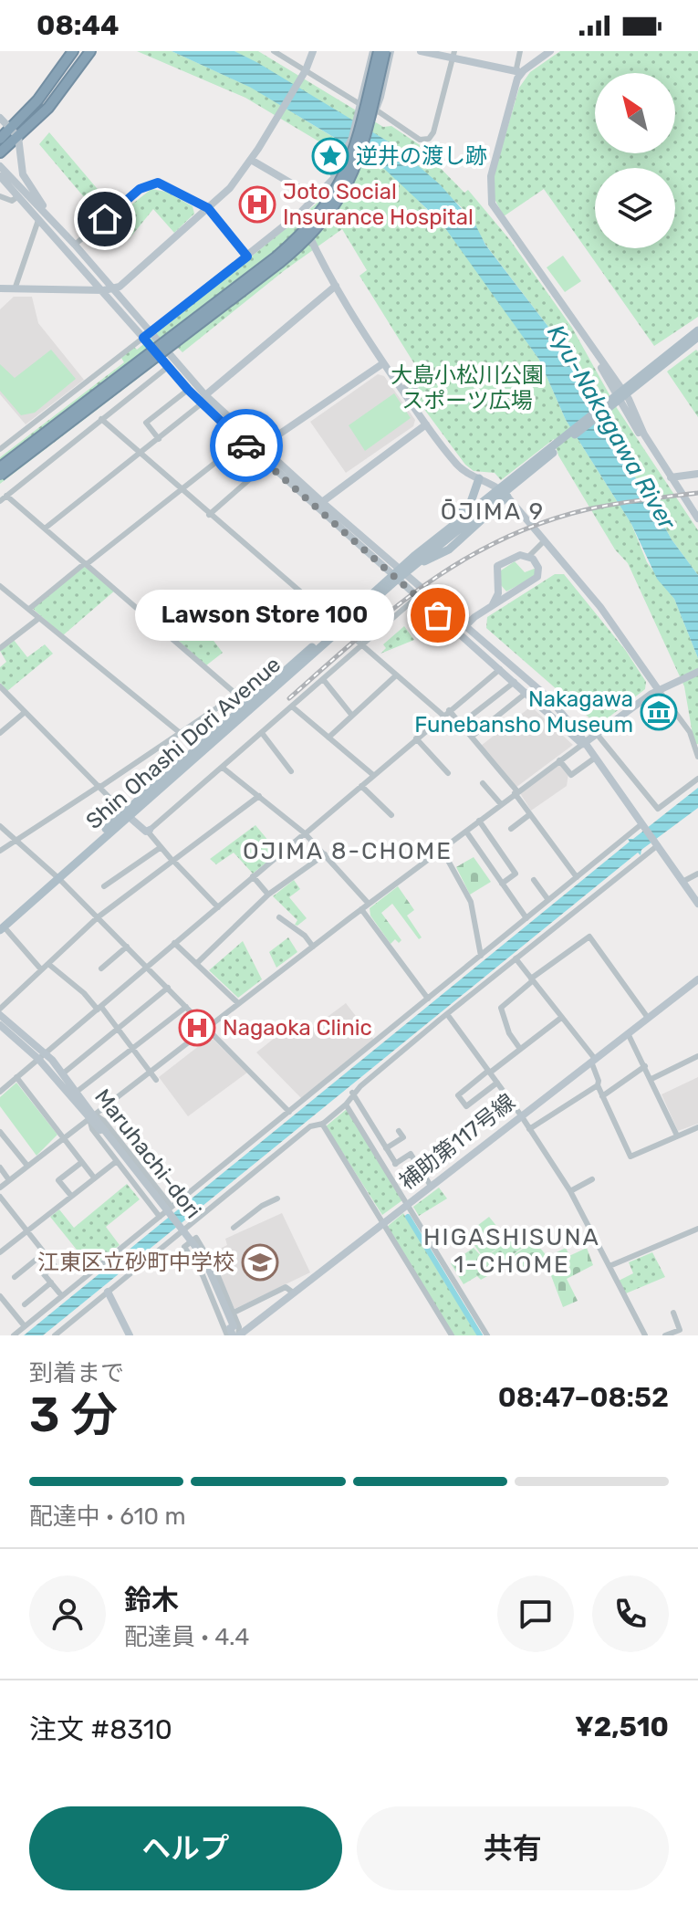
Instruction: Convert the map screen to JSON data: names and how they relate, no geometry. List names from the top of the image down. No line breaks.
{"streets":{"main road":["Shin Ohashi Dori Avenue"],"street":["補助第117号線","Maruhachi-dori"]},"crossings":[["補助第117号線","Maruhachi-dori"]],"districts":["ŌJIMA 9","OJIMA 8-CHOME","HIGASHISUNA 1-CHOME"],"water":["Kyu-Nakagawa River"],"parks":["大島小松川公園 スポーツ広場"],"places":{"place":["逆井の渡し跡"],"hospital":["Joto Social Insurance Hospital","Nagaoka Clinic"],"other":["Lawson Store 100"],"museum":["Nakagawa Funebansho Museum"],"school or university":["江東区立砂町中学校"]},"north":"top left","page":{"status":"08:44","bubble":"Lawson Store 100","heading":["3 分","到着まで","08:47–08:52"],"panel":["鈴木","配達員 · 4.4","注文 #8310","¥2,510"],"bar":"配達中 · 610 m","buttons":["ヘルプ","共有"]}}
